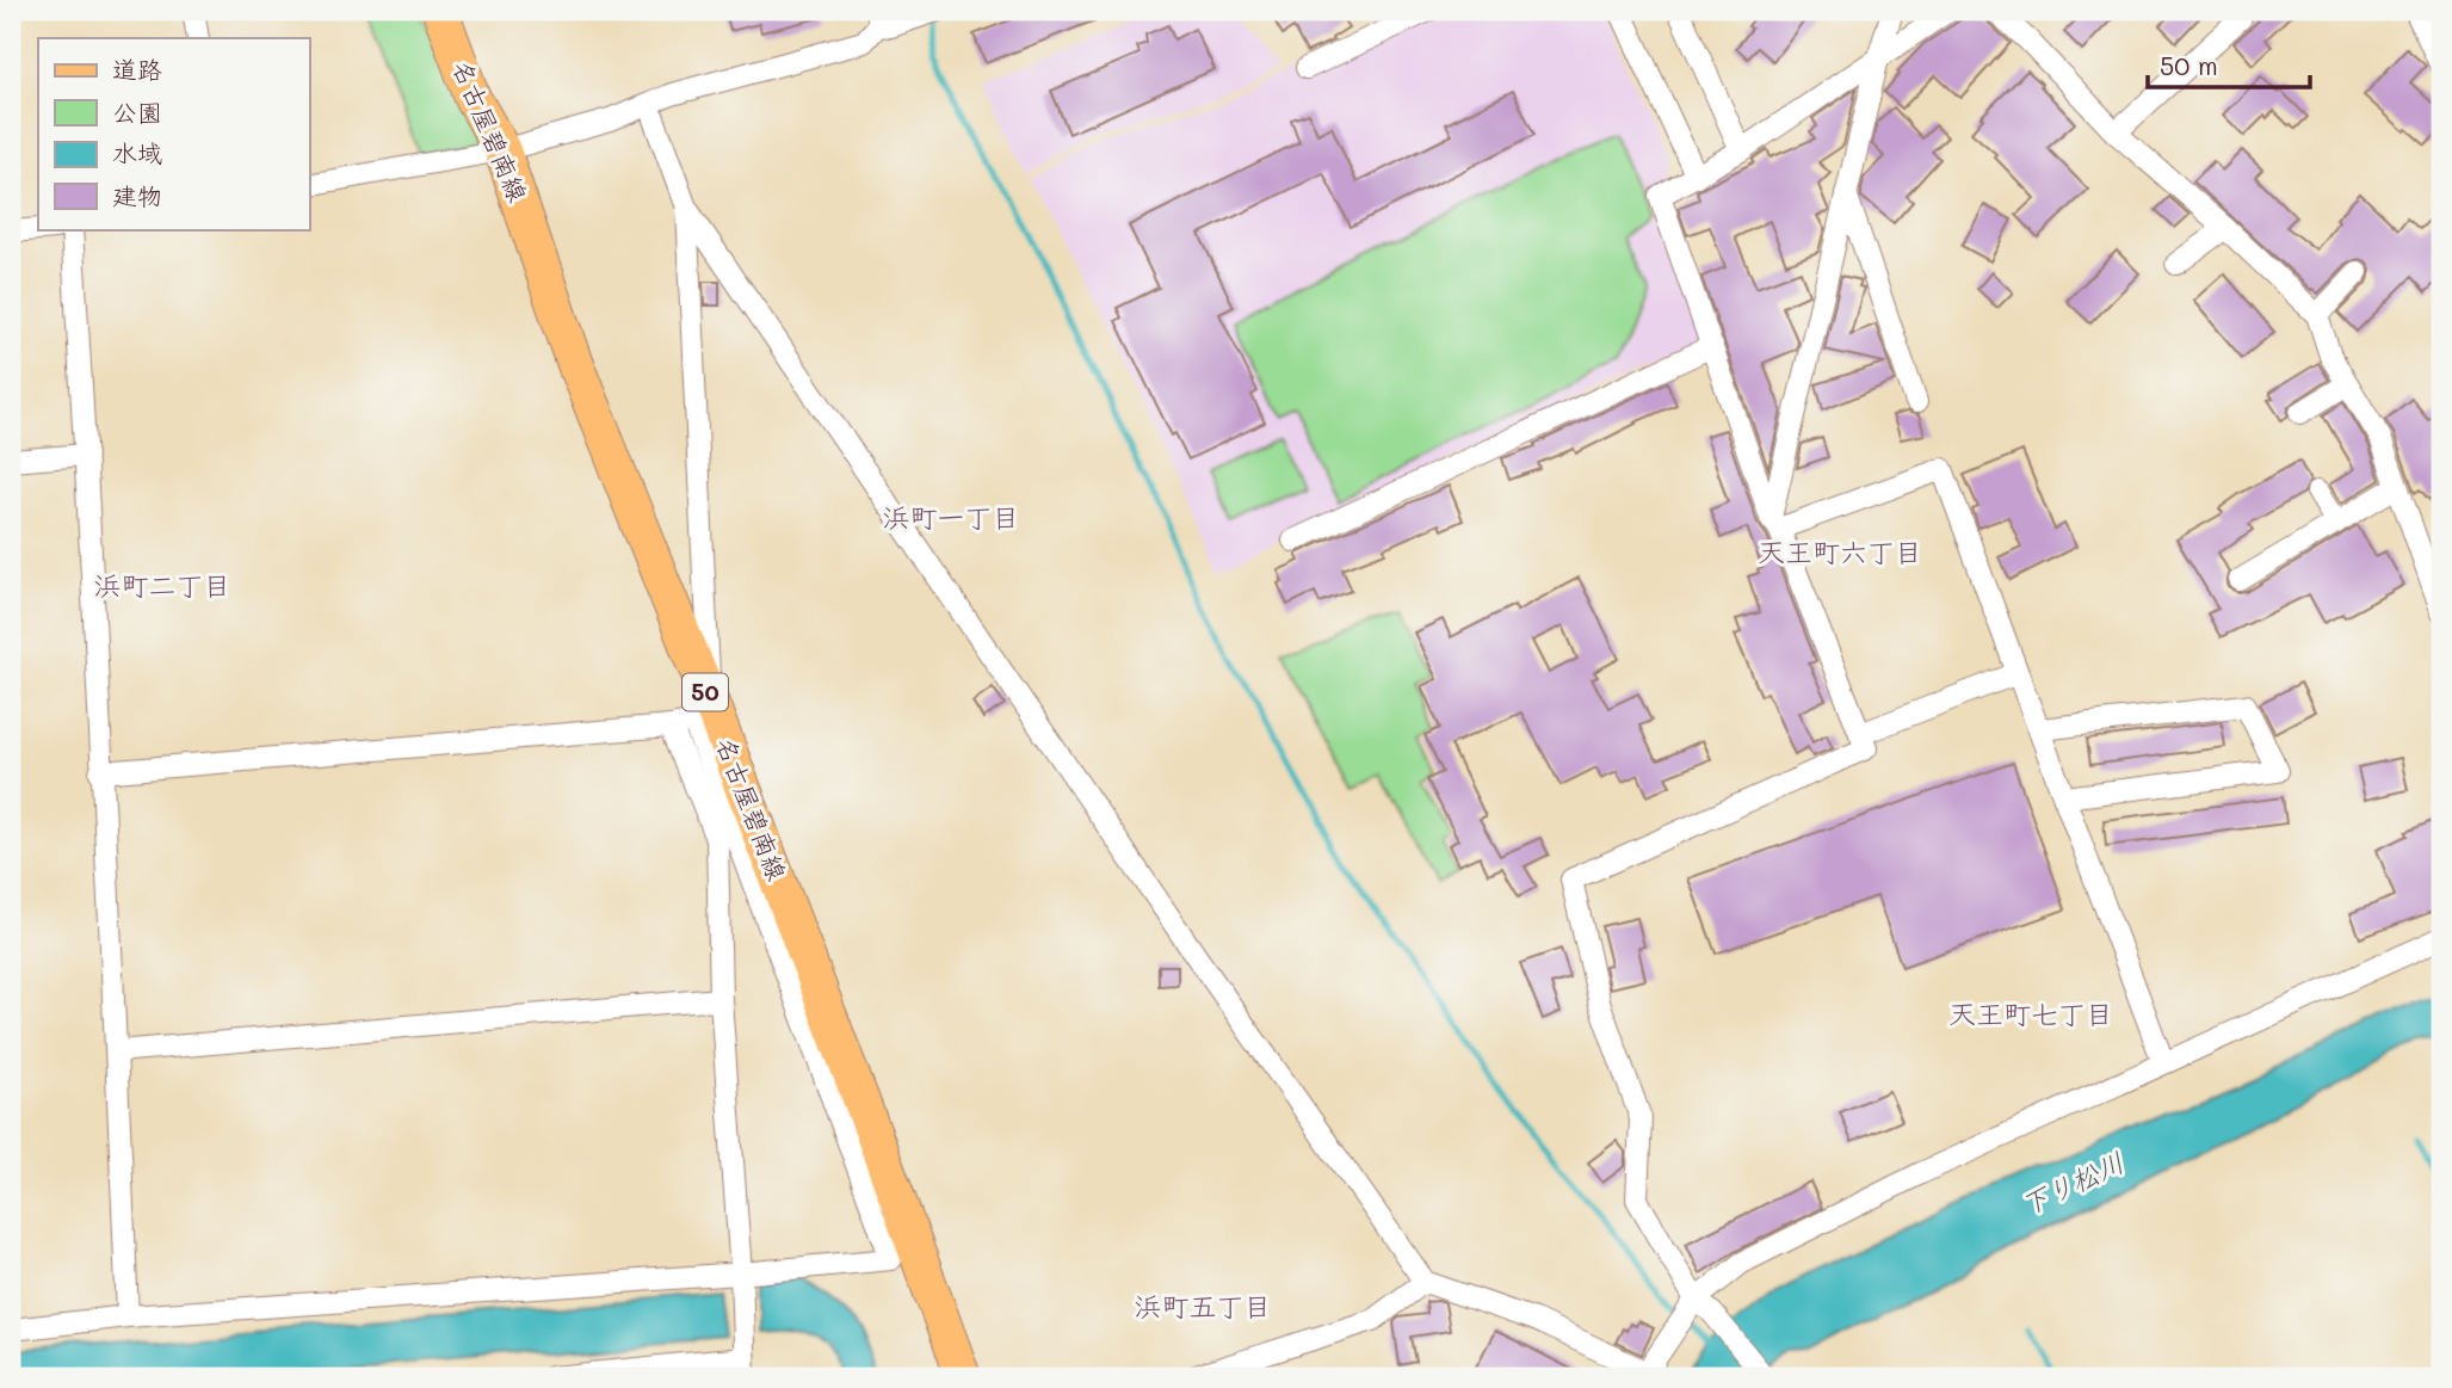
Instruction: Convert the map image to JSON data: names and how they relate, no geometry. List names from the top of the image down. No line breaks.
{"streets":{"main road":["名古屋碧南線","50"]},"districts":["浜町一丁目","天王町六丁目","浜町二丁目","天王町七丁目","浜町五丁目"],"water":["下り松川"],"legend":["道路","公園","水域","建物"],"scale_bar":"50 m"}
